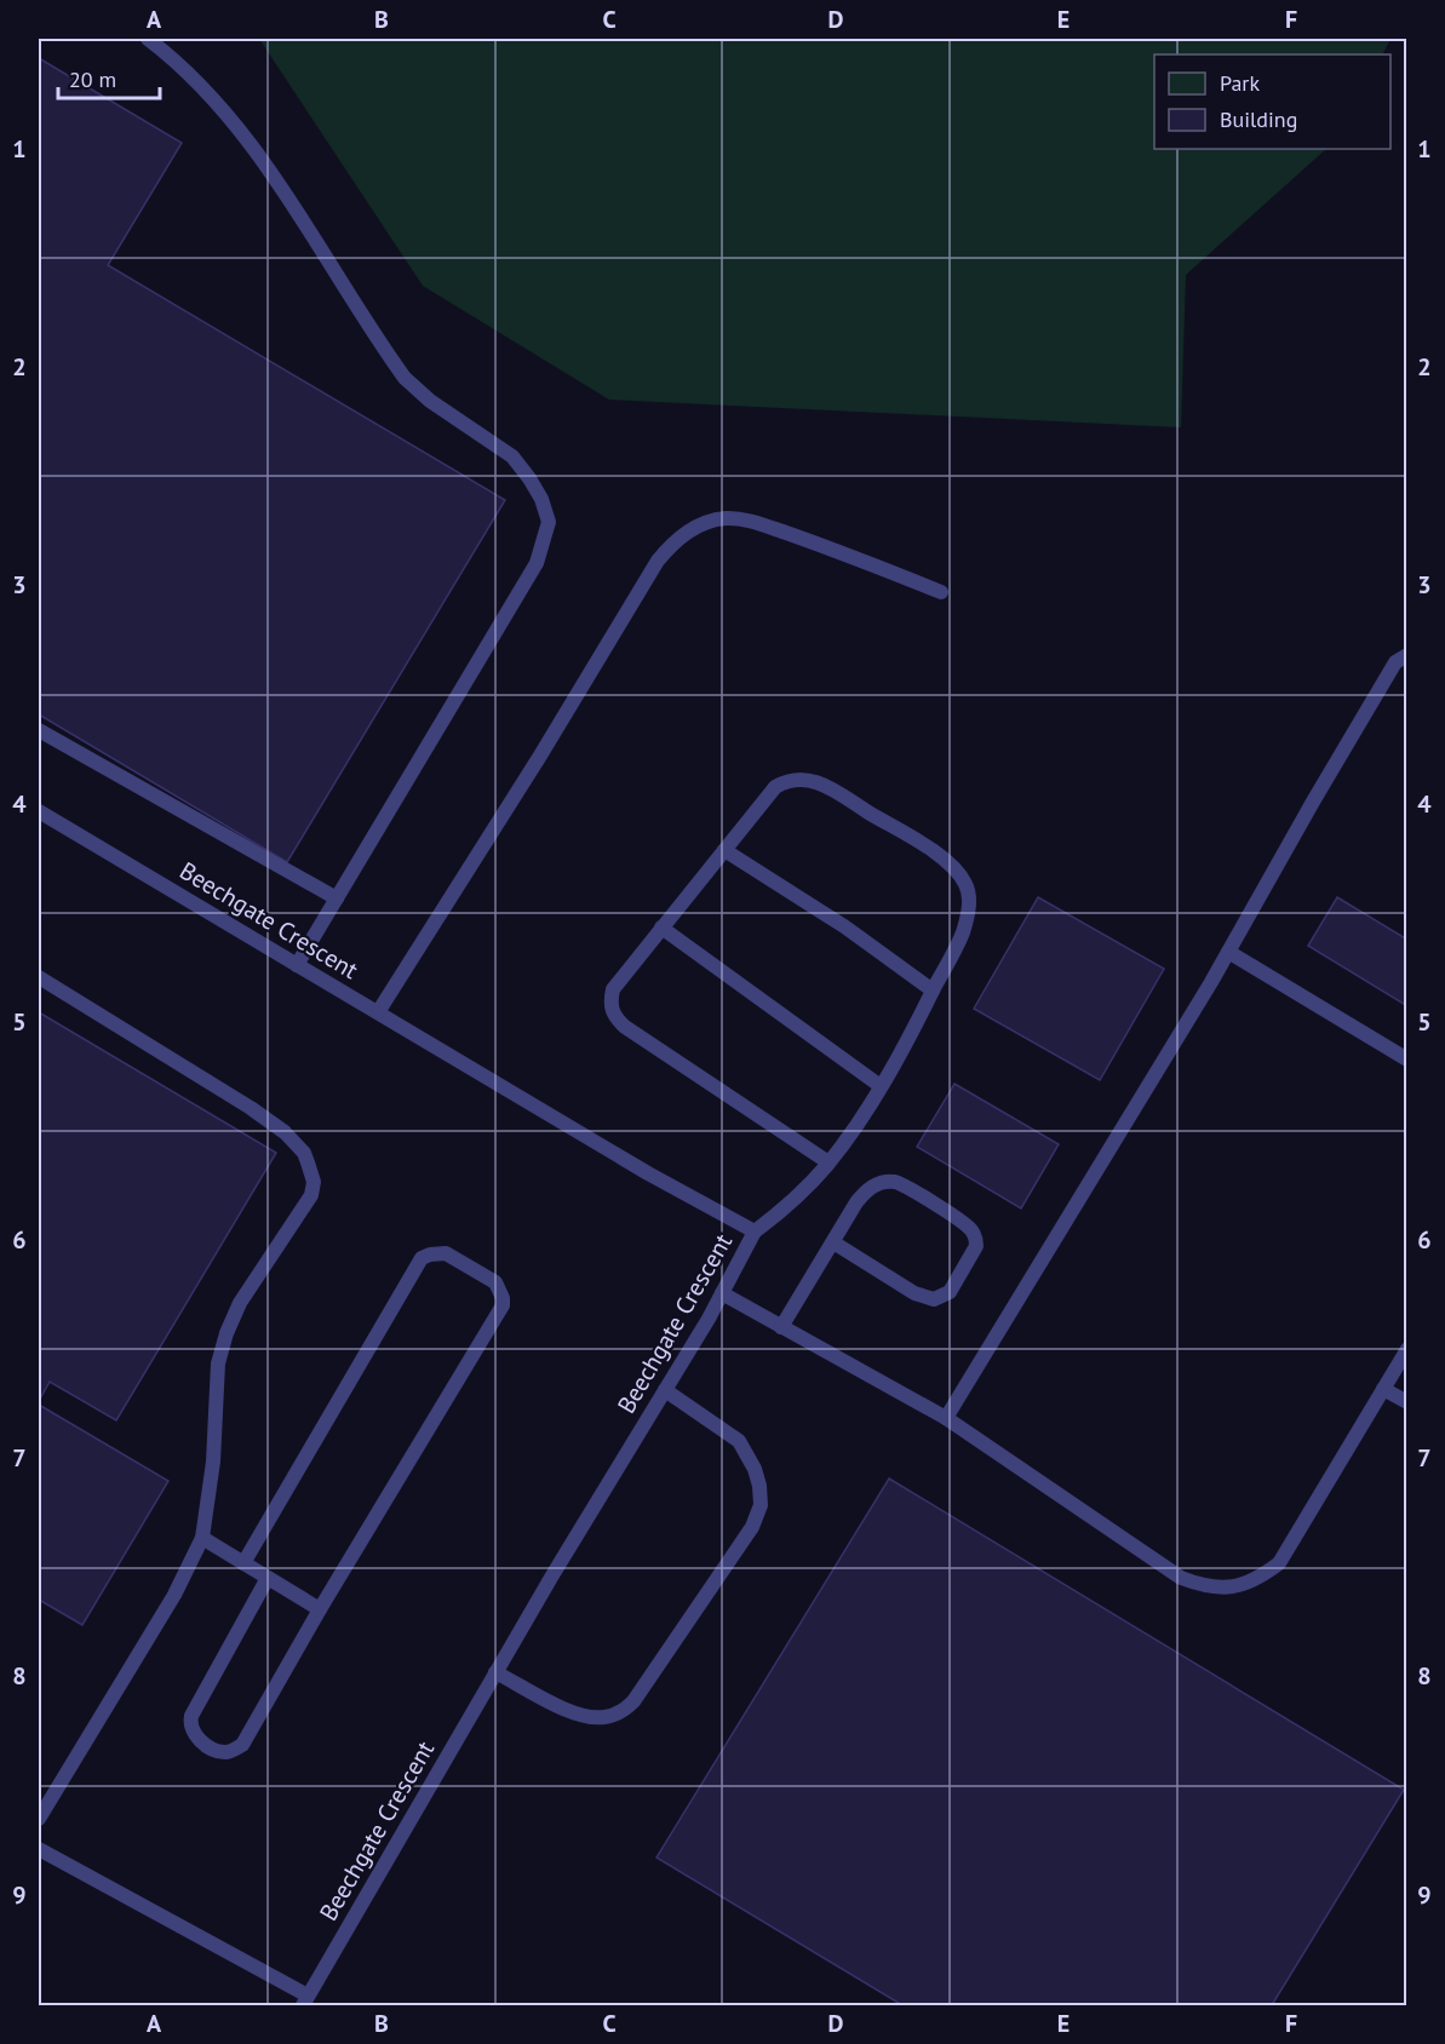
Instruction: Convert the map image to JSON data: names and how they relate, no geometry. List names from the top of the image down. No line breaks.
{"streets":{"lane":["Beechgate Crescent"]},"legend":["Park","Building"],"scale_bar":"20 m","grid":{"columns":["A","B","C","D","E","F"],"rows":["1","2","3","4","5","6","7","8","9"]}}
